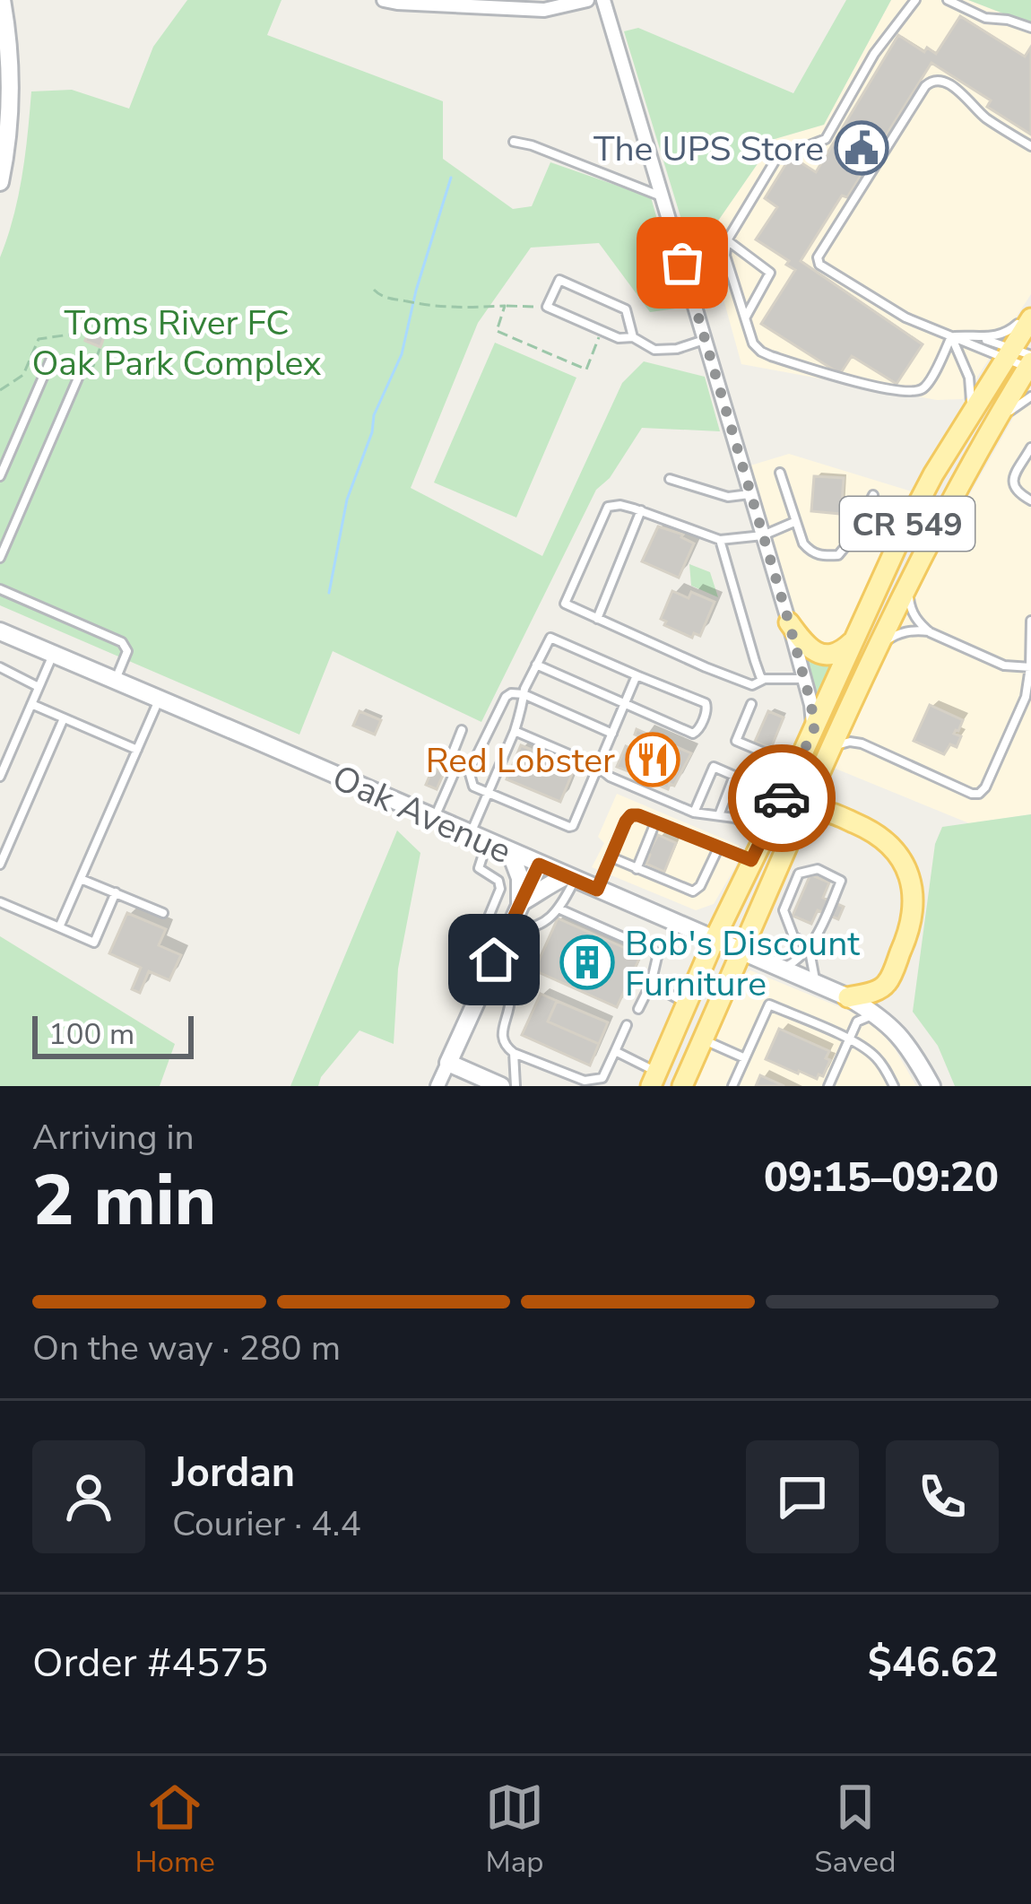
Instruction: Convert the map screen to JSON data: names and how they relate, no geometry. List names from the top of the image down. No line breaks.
{"streets":{"main road":["CR 549"],"street":["Oak Avenue"]},"crossings":[["CR 549","Oak Avenue"]],"parks":["Toms River FC Oak Park Complex"],"places":{"public building":["The UPS Store"],"restaurant":["Red Lobster"],"building":["Bob's Discount Furniture"]},"scale_bar":"100 m","page":{"scale":"100 m","heading":["2 min","Arriving in","09:15–09:20"],"panel":["Jordan","Courier · 4.4","Order #4575","$46.62"],"bar":"On the way · 280 m","tabs":["Home","Map","Saved"]}}
